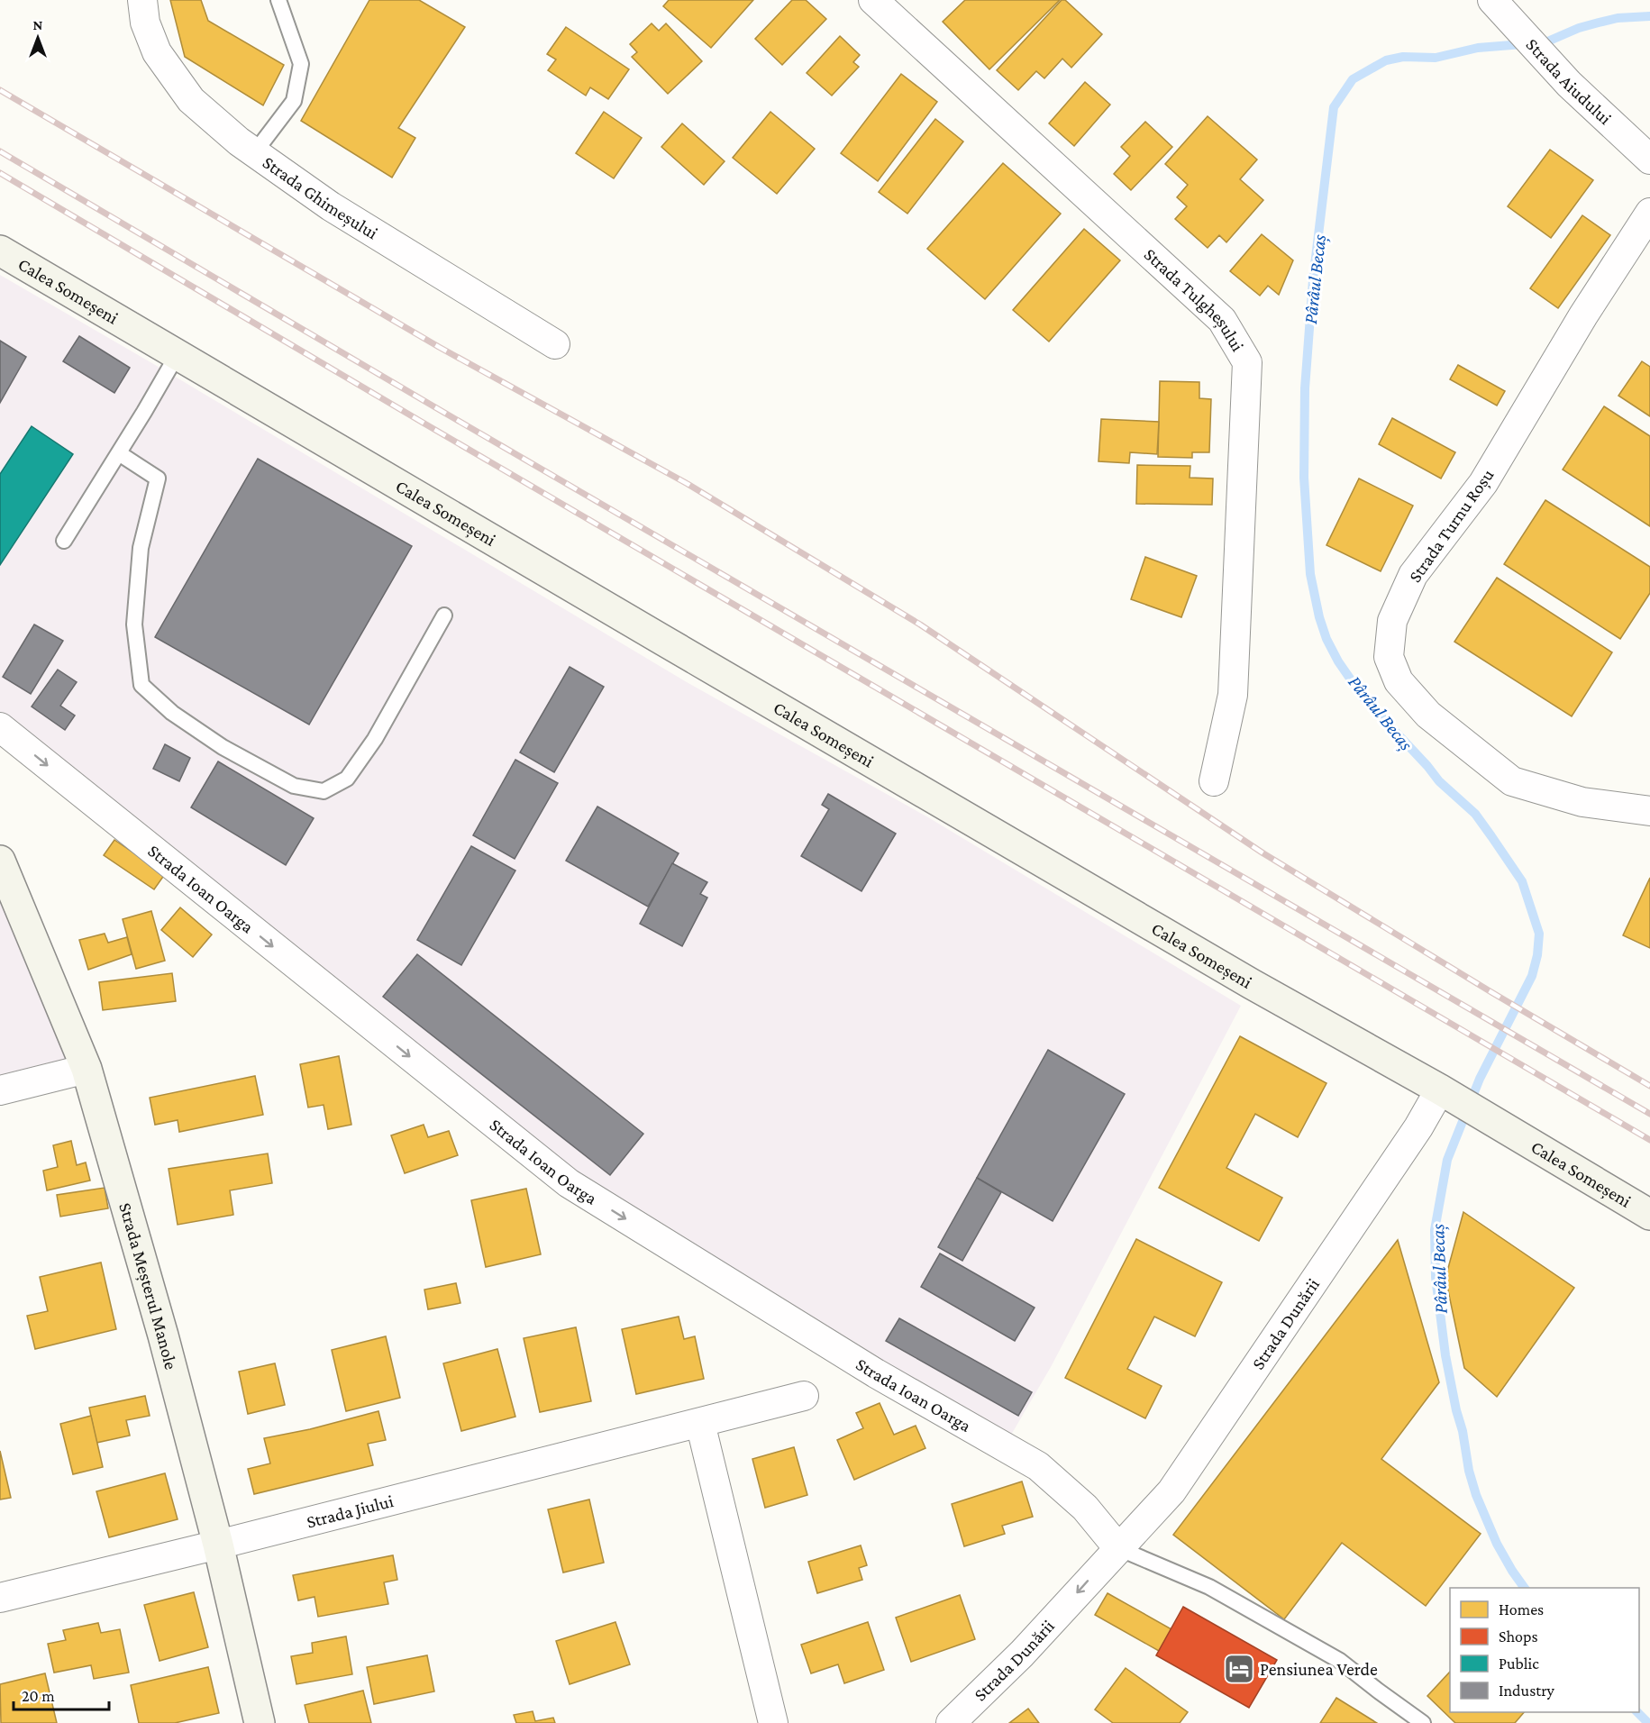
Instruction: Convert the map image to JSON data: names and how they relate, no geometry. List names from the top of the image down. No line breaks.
{"streets":{"main road":["Calea Someșeni","Strada Meșterul Manole"],"street":["Strada Aiudului","Strada Ghimeșului","Strada Tulgheșului","Strada Turnu Roșu","Strada Ioan Oarga","Strada Dunării","Strada Jiului"]},"crossings":[["Calea Someșeni","Strada Dunării"],["Strada Ioan Oarga","Strada Dunării"],["Strada Meșterul Manole","Strada Jiului"]],"one_way":["Strada Ioan Oarga"],"water":["Pârâul Becaș"],"places":{"hotel":["Pensiunea Verde"]},"legend":["Homes","Shops","Public","Industry"],"scale_bar":"20 m","north":"top"}
